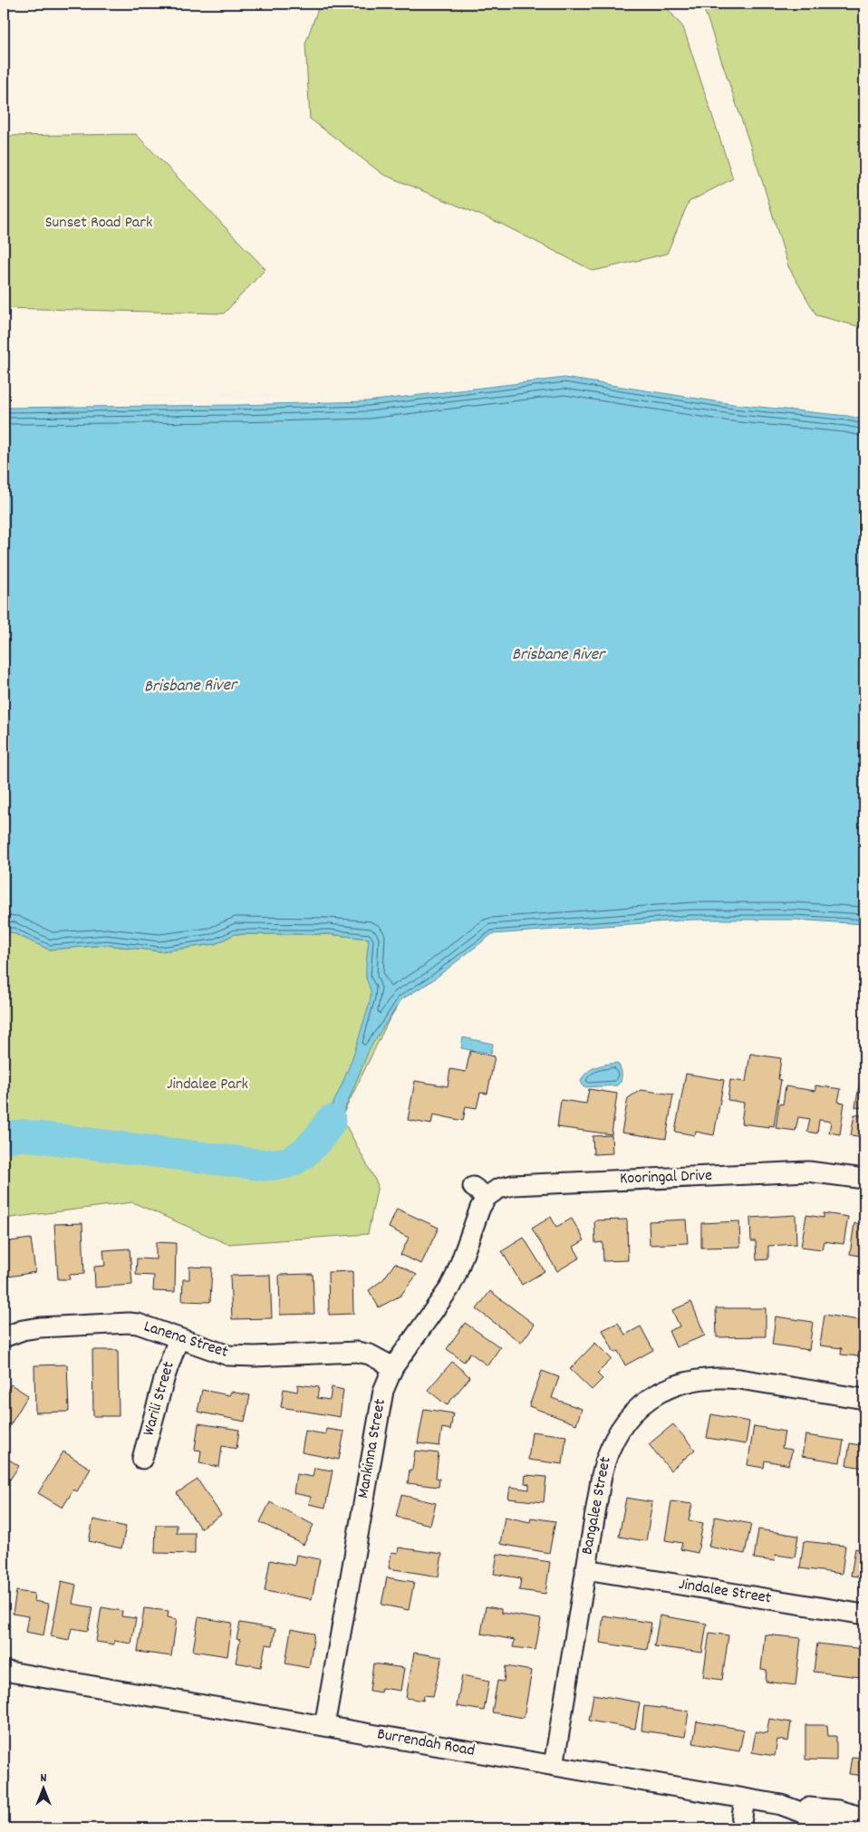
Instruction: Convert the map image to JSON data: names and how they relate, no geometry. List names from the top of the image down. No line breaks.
{"streets":{"street":["Kooringal Drive","Lanena Street","Warili Street","Mankinna Street","Bangalee Street","Jindalee Street","Burrendah Road"]},"crossings":[["Kooringal Drive","Mankinna Street"],["Lanena Street","Warili Street"],["Lanena Street","Mankinna Street"],["Mankinna Street","Burrendah Road"],["Bangalee Street","Jindalee Street"],["Bangalee Street","Burrendah Road"]],"water":["Brisbane River"],"parks":["Sunset Road Park","Jindalee Park"],"north":"top"}
